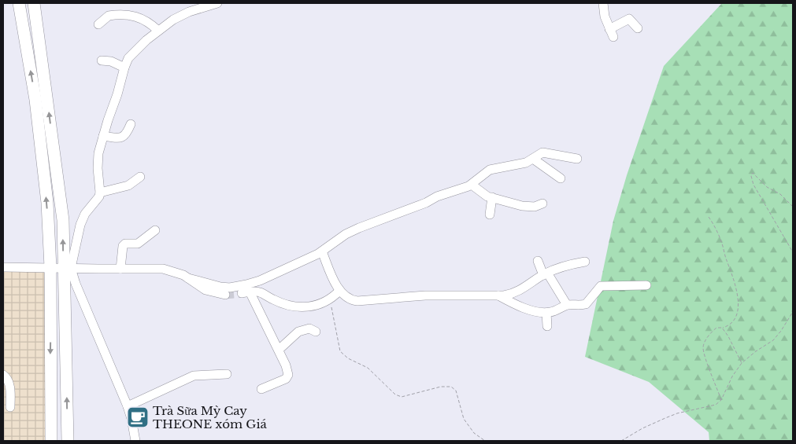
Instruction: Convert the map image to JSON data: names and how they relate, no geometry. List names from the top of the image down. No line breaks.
{"places":{"cafe":["Trà Sữa Mỳ Cay THEONE xóm Giá"]}}
